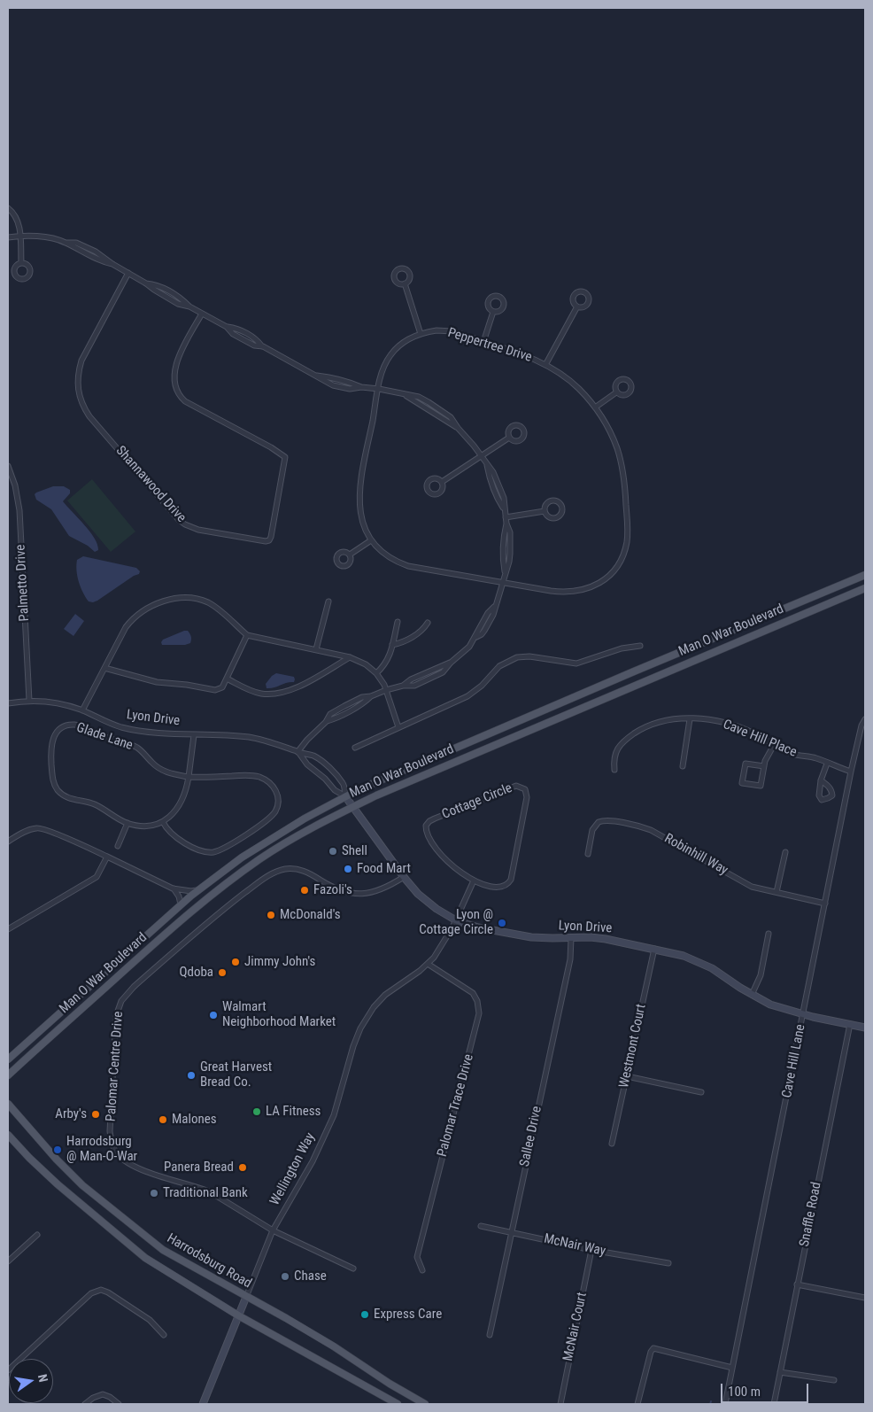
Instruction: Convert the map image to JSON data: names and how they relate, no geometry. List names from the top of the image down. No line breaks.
{"streets":{"main road":["Man O War Boulevard","Harrodsburg Road"],"street":["Peppertree Drive","Shannawood Drive","Palmetto Drive","Lyon Drive","Glade Lane","Cave Hill Place","Cottage Circle","Robinhill Way","Westmont Court","Cave Hill Lane","Palomar Centre Drive","Palomar Trace Drive","Sallee Drive","Wellington Way","Snaffle Road","McNair Way","McNair Court"]},"crossings":[["Palmetto Drive","Lyon Drive"],["Man O War Boulevard","Lyon Drive"],["Lyon Drive","Westmont Court"],["Lyon Drive","Cave Hill Lane"],["Lyon Drive","Palomar Centre Drive"],["Lyon Drive","Sallee Drive"],["Lyon Drive","Wellington Way"],["Lyon Drive","Snaffle Road"],["Cave Hill Place","Cave Hill Lane"],["Robinhill Way","Cave Hill Lane"],["Palomar Centre Drive","Wellington Way"],["Palomar Trace Drive","Wellington Way"],["Sallee Drive","McNair Way"],["Wellington Way","Harrodsburg Road"],["McNair Way","McNair Court"]],"places":["Shell","Food Mart","Fazoli's","McDonald's","Lyon @ Cottage Circle","Jimmy John's","Qdoba","Walmart Neighborhood Market","Great Harvest Bread Co.","LA Fitness","Arby's","Malones","Harrodsburg @ Man-O-War","Panera Bread","Traditional Bank","Chase","Express Care"],"scale_bar":"100 m","north":"right"}
